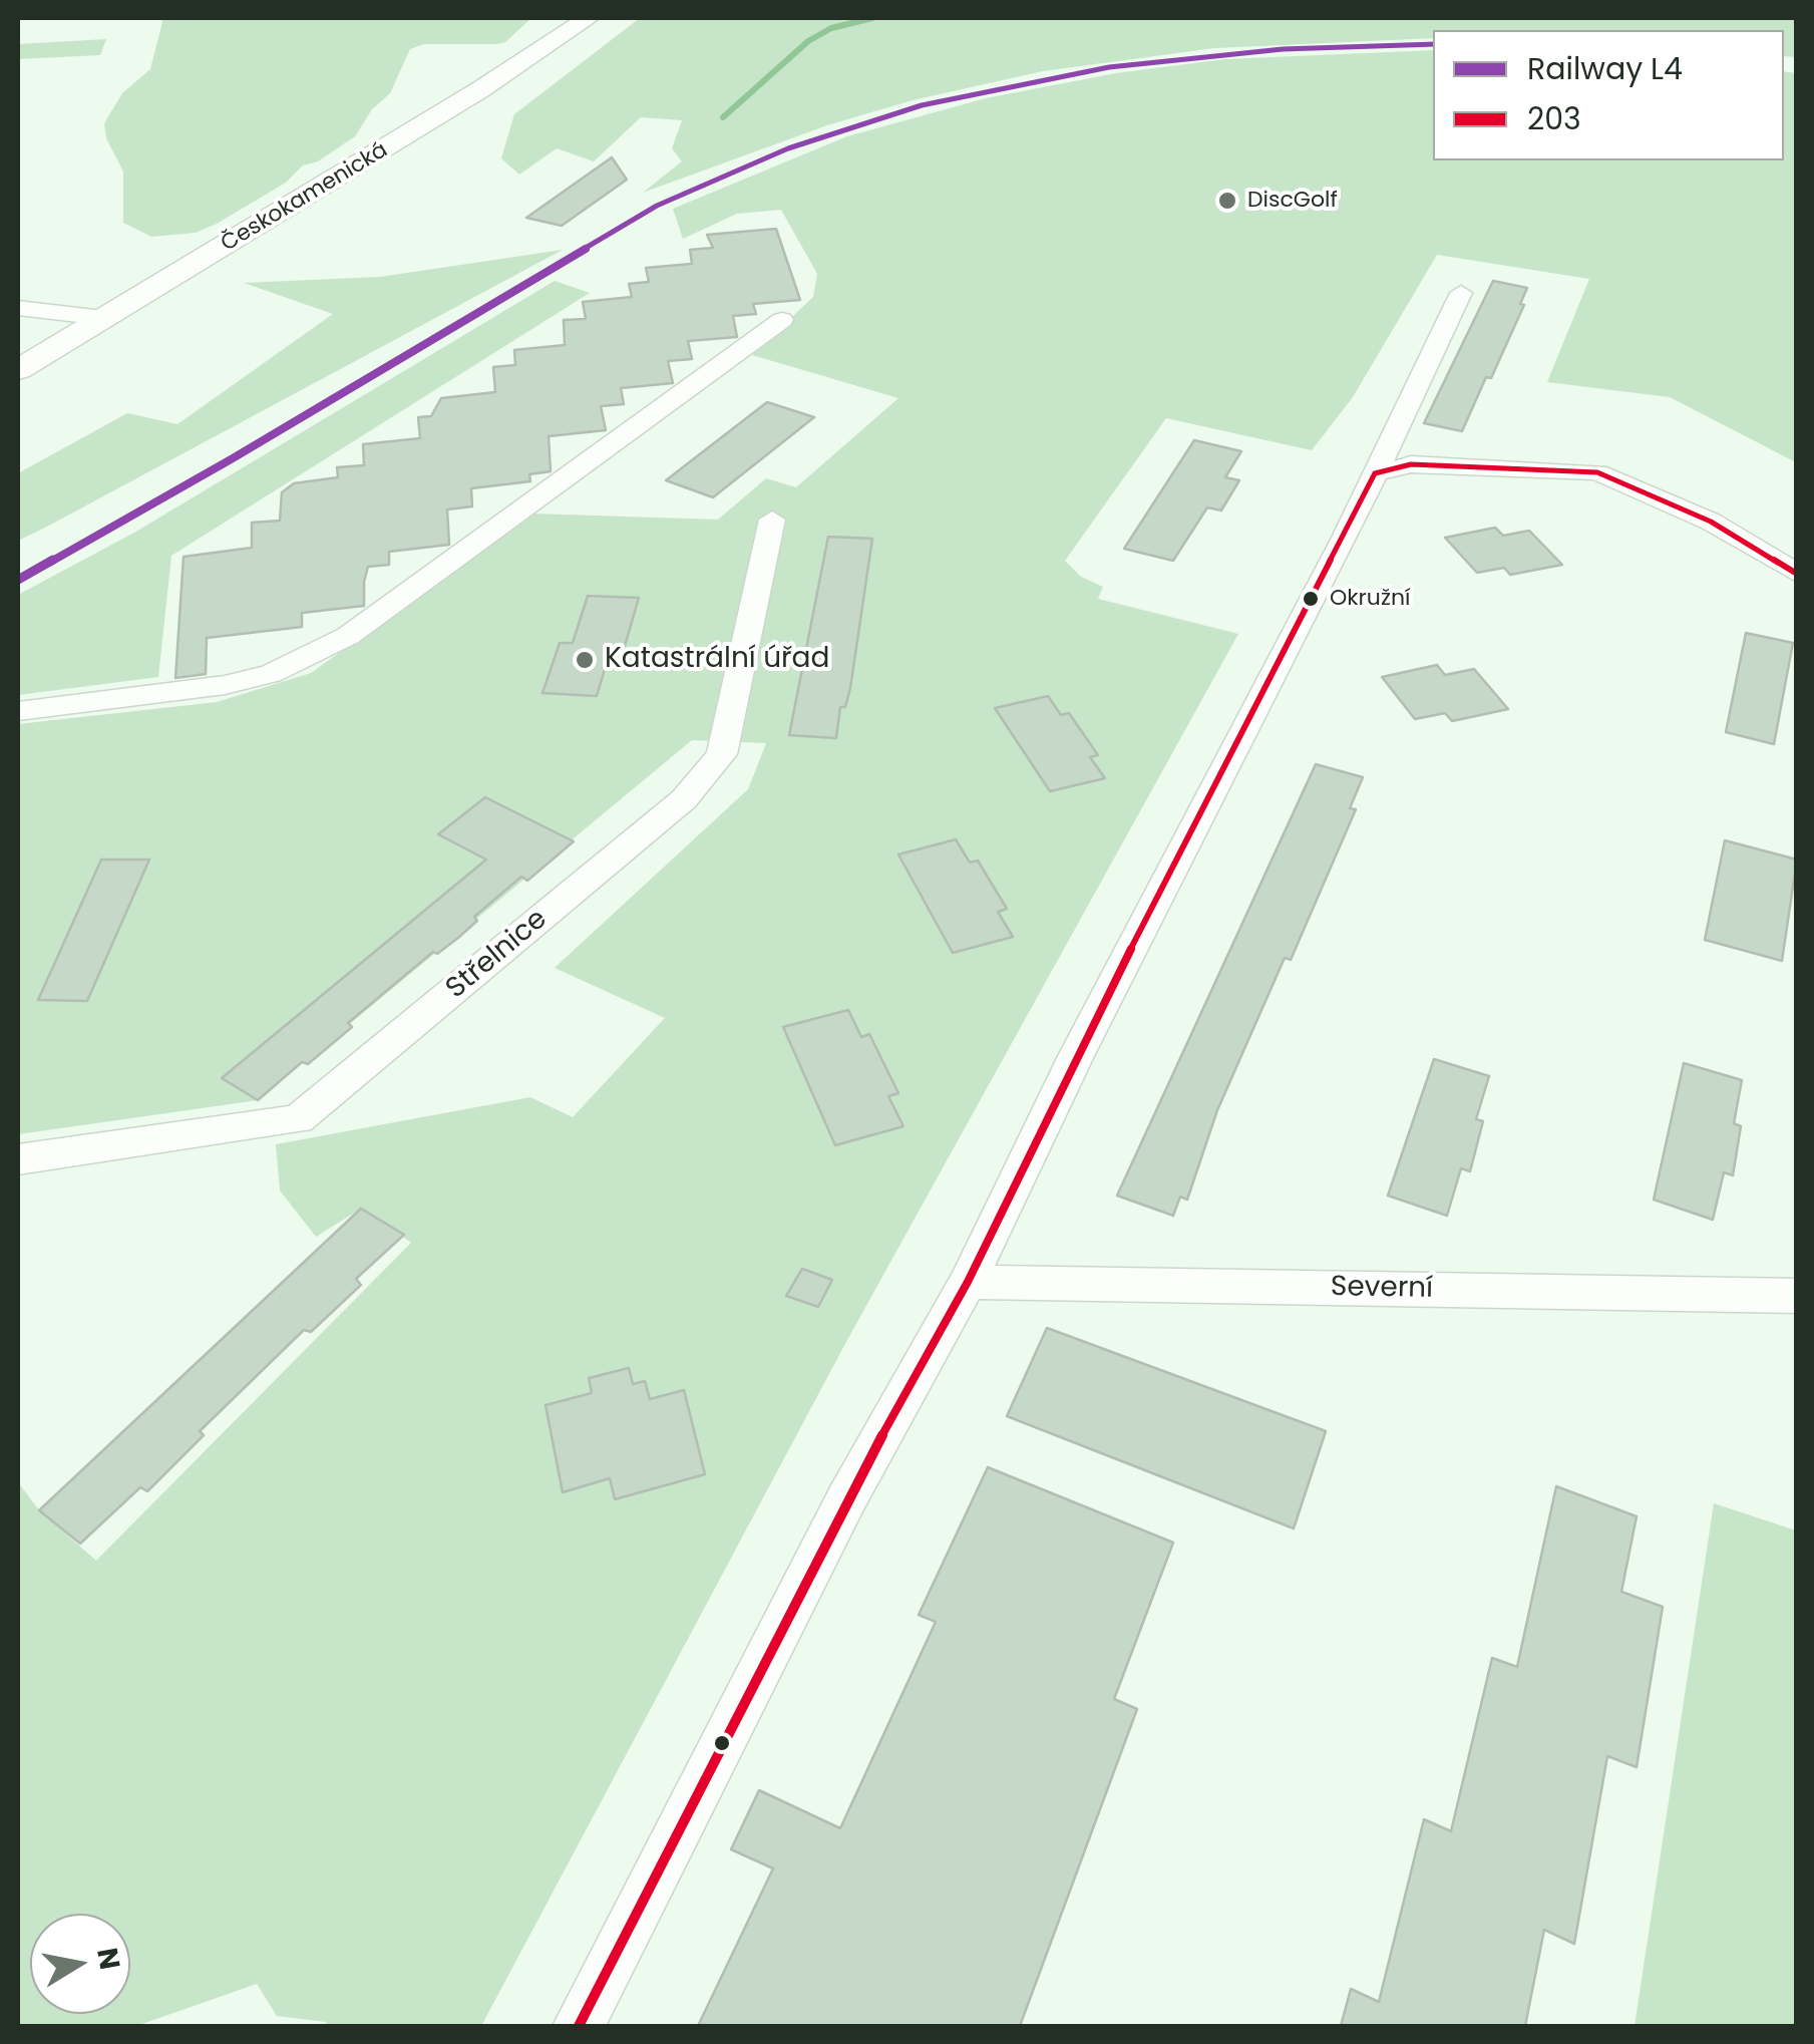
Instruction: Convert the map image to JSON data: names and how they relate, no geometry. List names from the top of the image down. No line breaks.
{"streets":{"street":["Českokamenická","Střelnice","Severní"]},"places":["DiscGolf","Okružní","Katastrální úřad"],"lines":["rail line L4","transit line 203"],"legend":["Railway L4","203"],"north":"right"}
